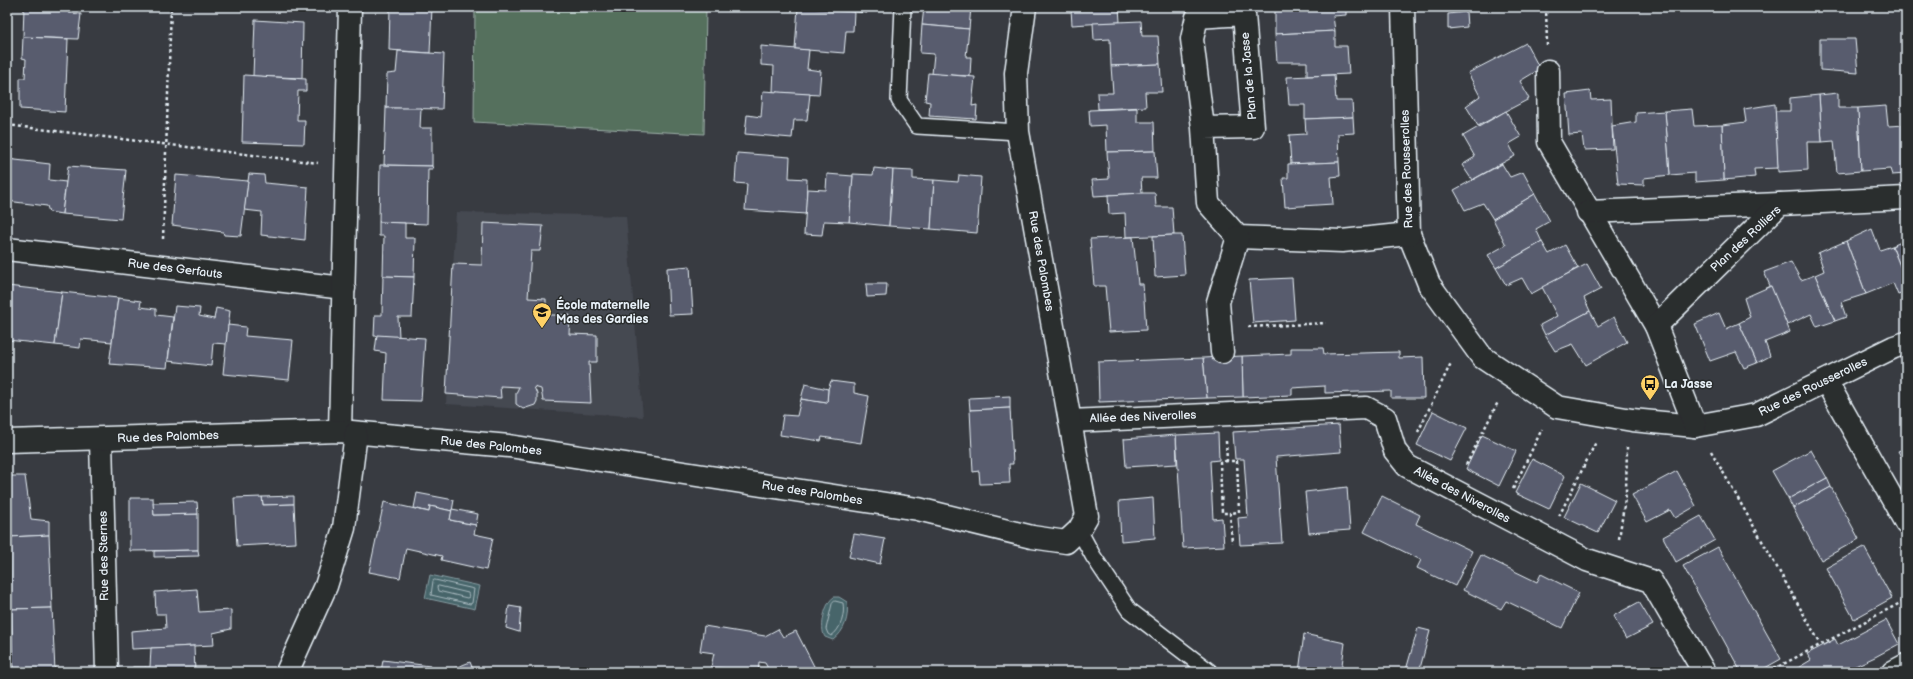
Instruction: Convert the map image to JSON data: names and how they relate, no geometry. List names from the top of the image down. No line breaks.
{"streets":{"street":["Plan de la Jasse","Rue des Rousserolles","Plan des Rolliers","Rue des Palombes","Rue des Gerfauts","Allée des Niverolles","Rue des Sternes"]},"crossings":[["Rue des Palombes","Allée des Niverolles"],["Rue des Palombes","Rue des Sternes"]],"places":{"school or university":["École maternelle Mas des Gardies"],"bus stop":["La Jasse"]}}
